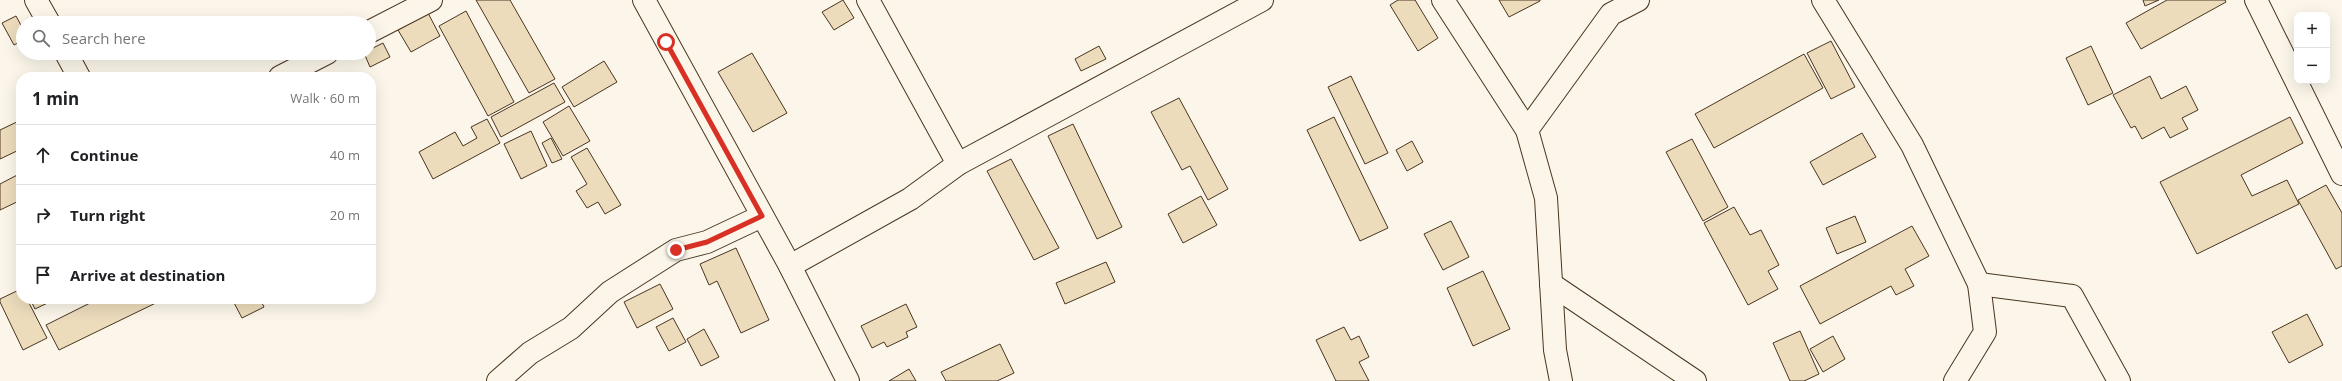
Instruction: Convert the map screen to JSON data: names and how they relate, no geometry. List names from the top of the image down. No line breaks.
{"page":{"map_buttons":["+","−"],"search":"Search here","heading":["1 min","Walk · 60 m"],"list":[["Continue","40 m"],["Turn right","20 m"],"Arrive at destination"]}}
